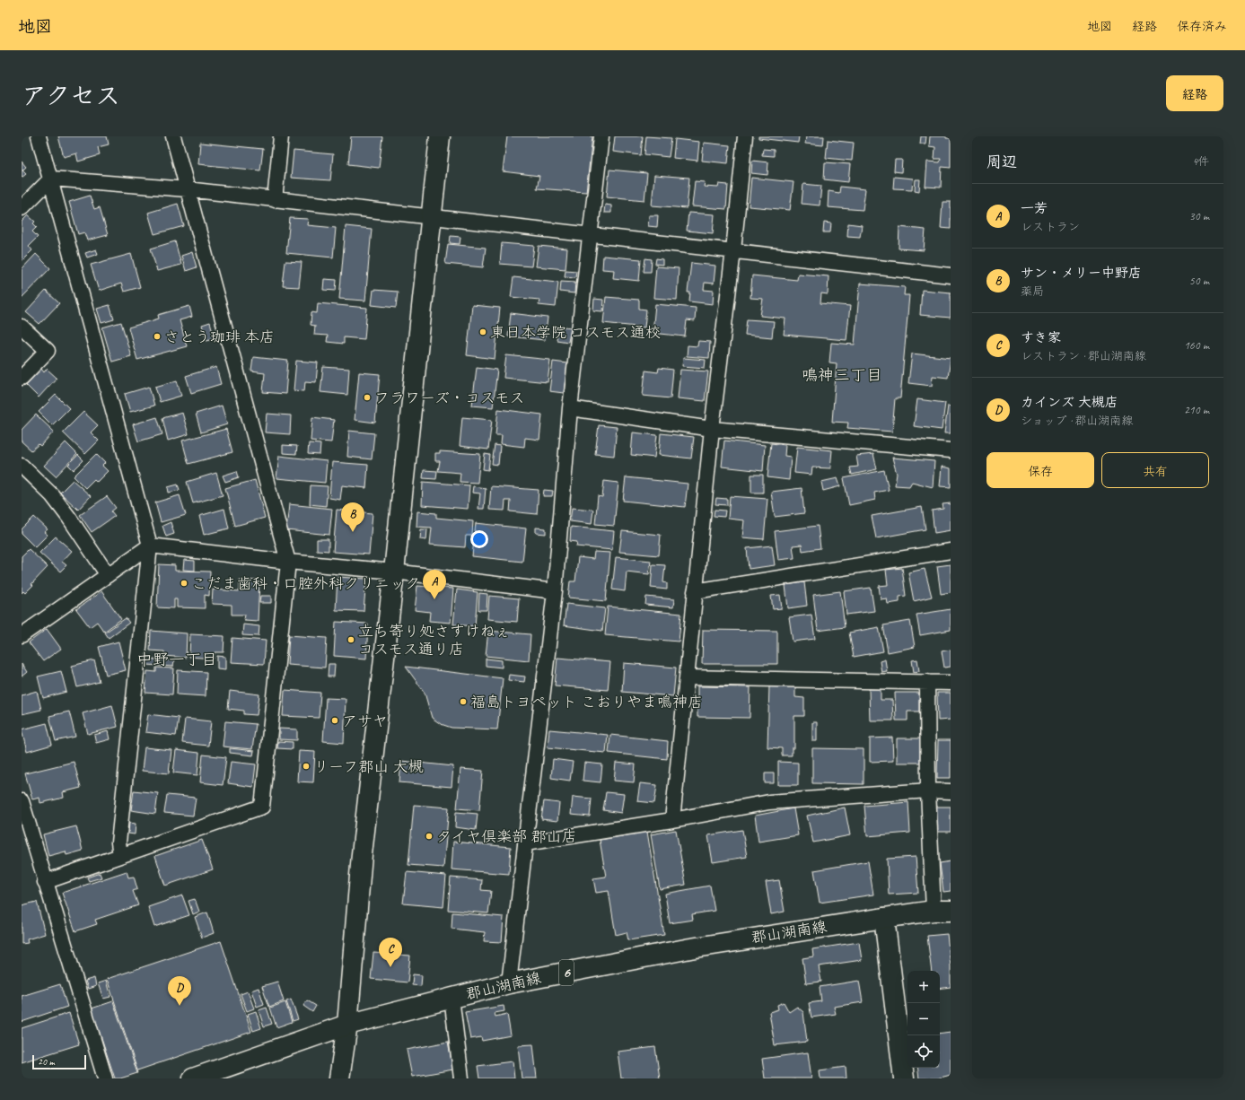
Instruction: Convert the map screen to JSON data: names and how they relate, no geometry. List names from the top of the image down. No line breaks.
{"streets":{"street":["郡山湖南線","6"]},"districts":["鳴神三丁目","中野一丁目"],"places":["東日本学院 コスモス通校","さとう珈琲 本店","フラワーズ・コスモス","こだま歯科・口腔外科クリニック","立ち寄り処さすけねぇ コスモス通り店","福島トヨペット こおりやま鳴神店","アサヤ","リーフ郡山 大槻","タイヤ倶楽部 郡山店"],"scale_bar":"20 m","page":{"header":"地図","nav":["地図","経路","保存済み"],"title":"アクセス","buttons":["経路",["保存","共有"]],"heading":["周辺","4件"],"list":[{"mark":"A","name":"一芳","note":"レストラン","value":"30 m"},{"mark":"B","name":"サン・メリー中野店","note":"薬局","value":"50 m"},{"mark":"C","name":"すき家","note":"レストラン · 郡山湖南線","value":"160 m"},{"mark":"D","name":"カインズ 大槻店","note":"ショップ · 郡山湖南線","value":"210 m"}],"pins":["B","A","C","D"],"map_buttons":["+","−"],"scale":"20 m"}}
